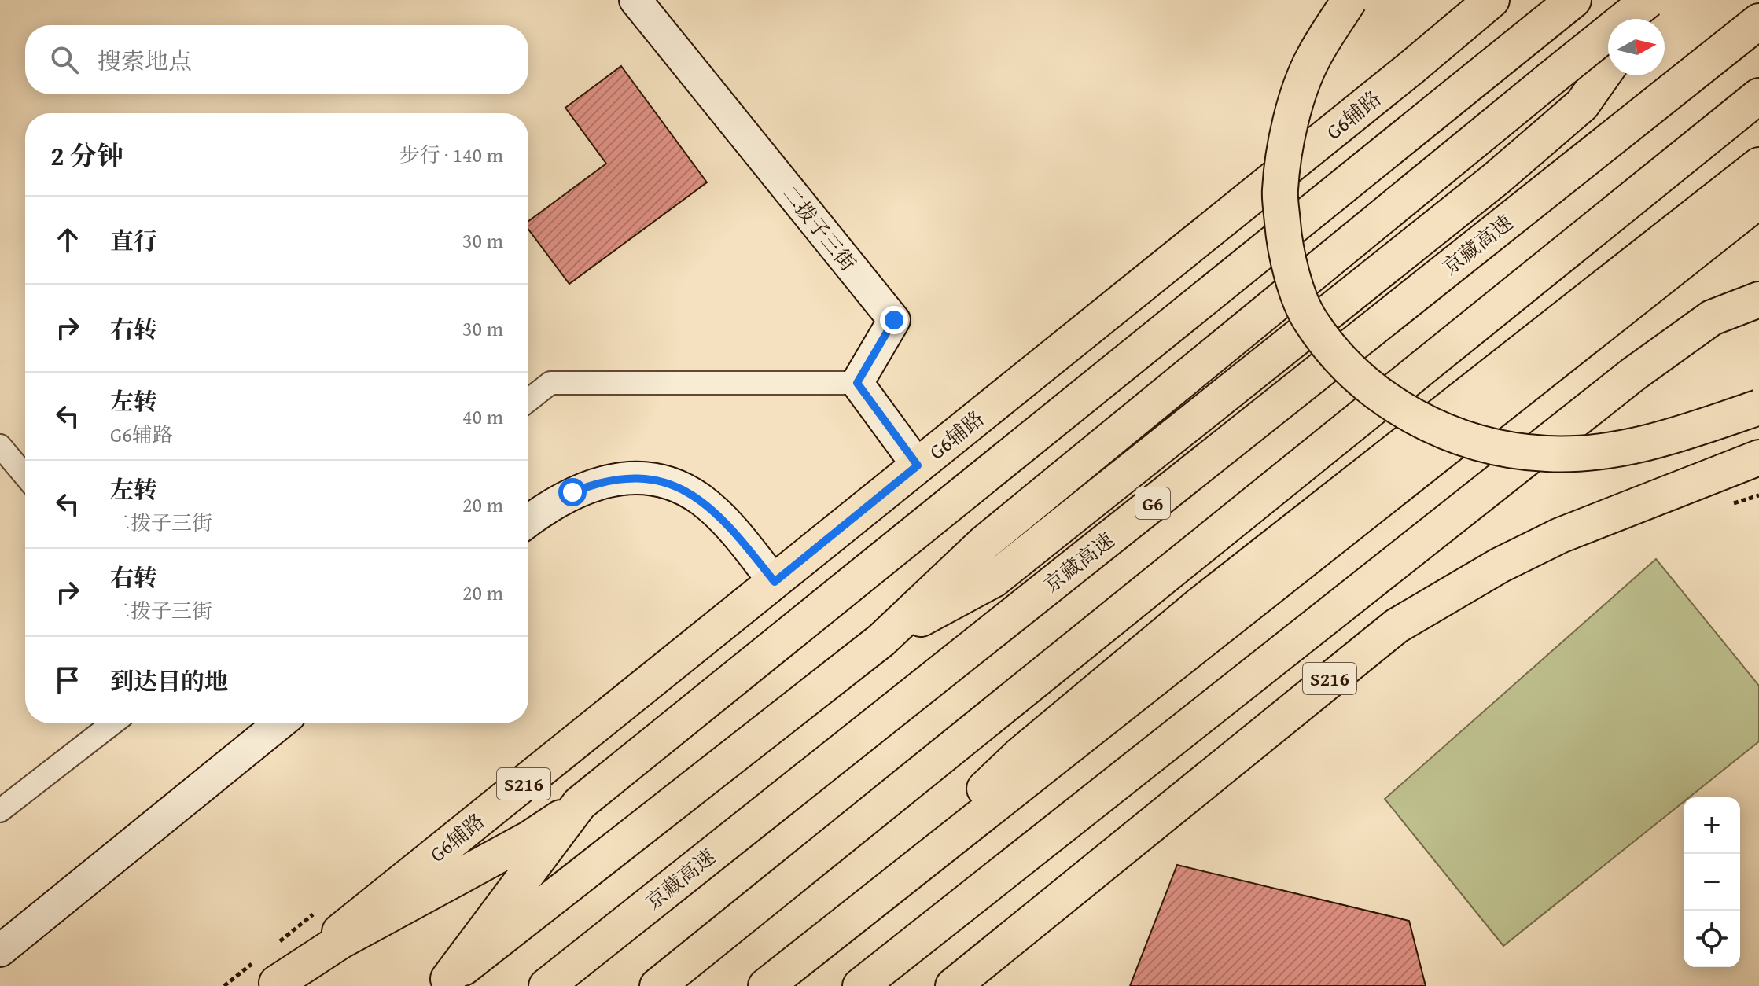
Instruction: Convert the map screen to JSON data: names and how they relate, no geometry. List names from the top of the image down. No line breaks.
{"streets":{"main road":["G6辅路","二拨子三街","京藏高速","G6","S216"]},"north":"right","page":{"search":"搜索地点","heading":["2 分钟","步行 · 140 m"],"list":[["直行","30 m"],["右转","30 m"],["左转","G6辅路","40 m"],["左转","二拨子三街","20 m"],["右转","二拨子三街","20 m"],"到达目的地"],"map_buttons":["+","−"]}}
